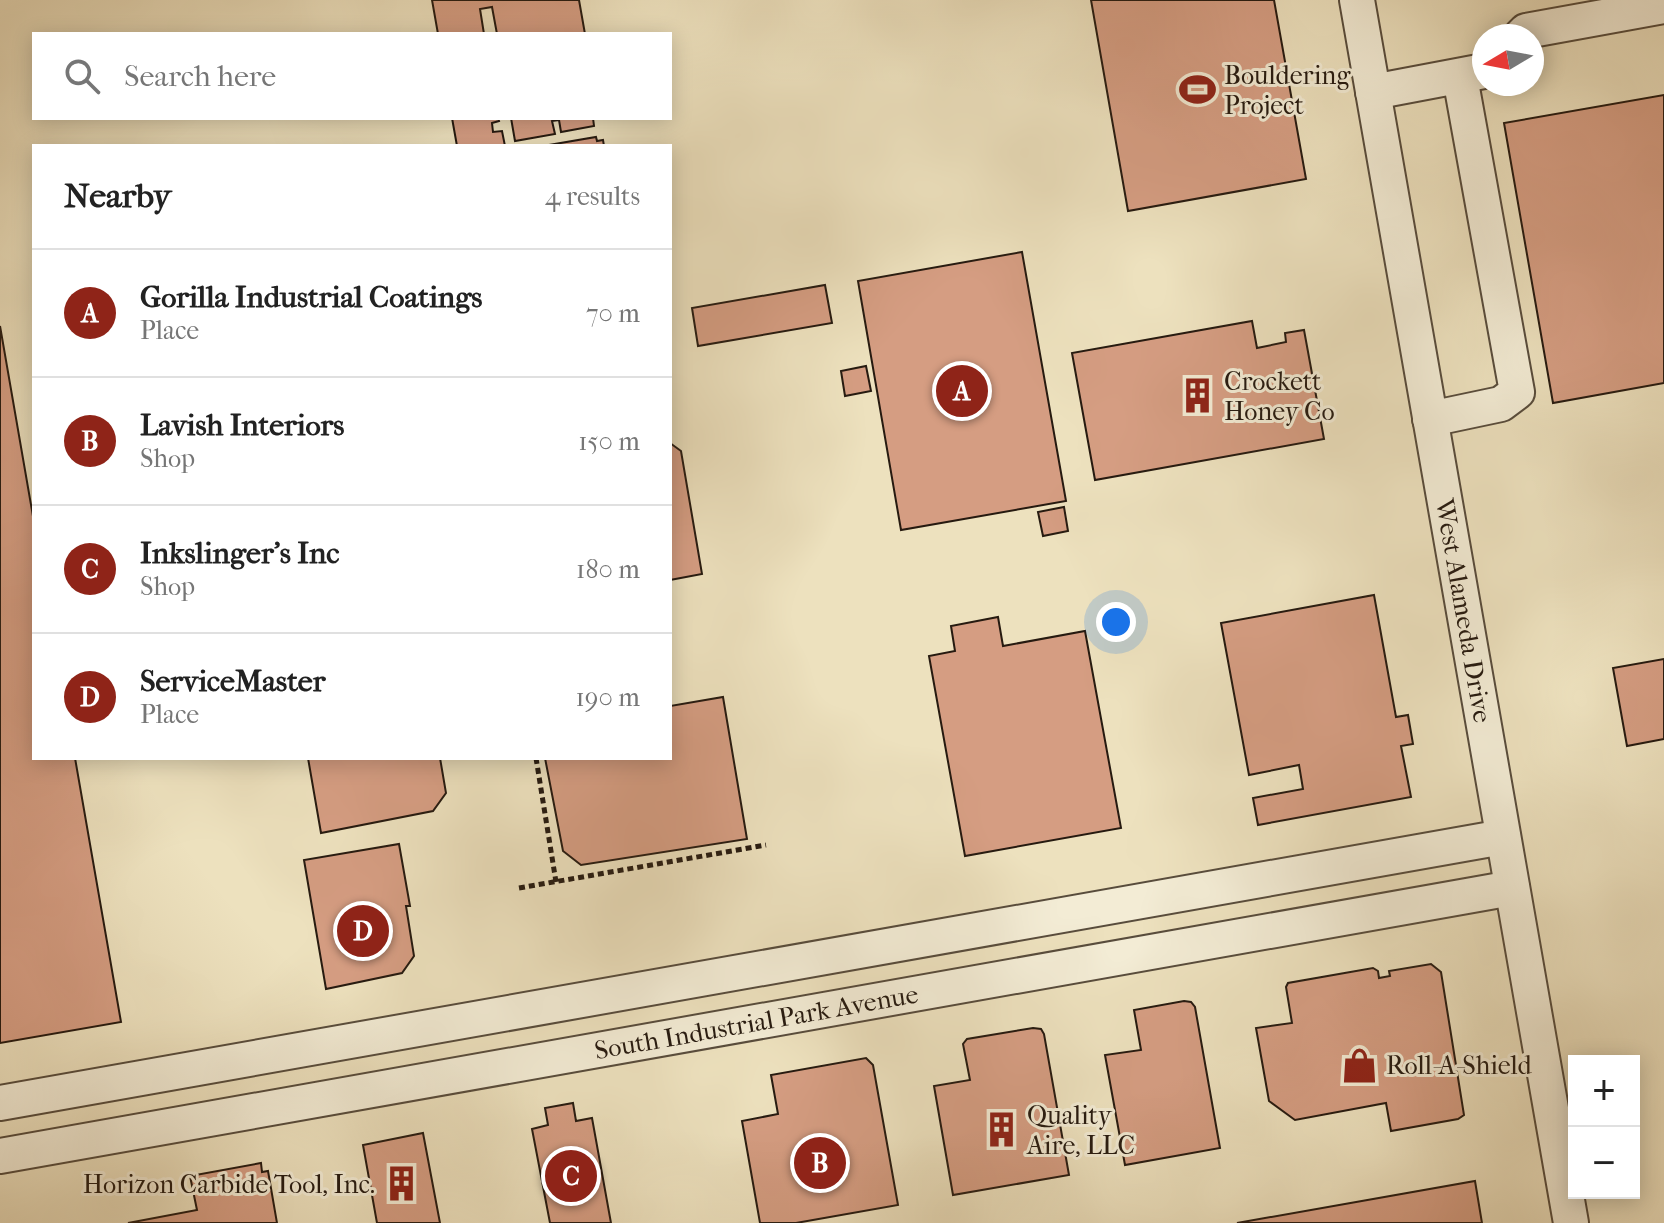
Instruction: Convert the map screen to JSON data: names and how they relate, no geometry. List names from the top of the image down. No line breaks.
{"streets":{"street":["West Alameda Drive","South Industrial Park Avenue"]},"crossings":[["West Alameda Drive","South Industrial Park Avenue"]],"places":{"sports":["Bouldering Project"],"building":["Crockett Honey Co","Quality Aire, LLC","Horizon Carbide Tool, Inc."],"shop":["Roll-A-Shield"]},"north":"left","page":{"search":"Search here","heading":["Nearby","4 results"],"list":[{"mark":"A","name":"Gorilla Industrial Coatings","note":"Place","value":"70 m"},{"mark":"B","name":"Lavish Interiors","note":"Shop","value":"150 m"},{"mark":"C","name":"Inkslinger's Inc","note":"Shop","value":"180 m"},{"mark":"D","name":"ServiceMaster","note":"Place","value":"190 m"}],"pins":["A","D","B","C"],"map_buttons":["+","−"]}}
